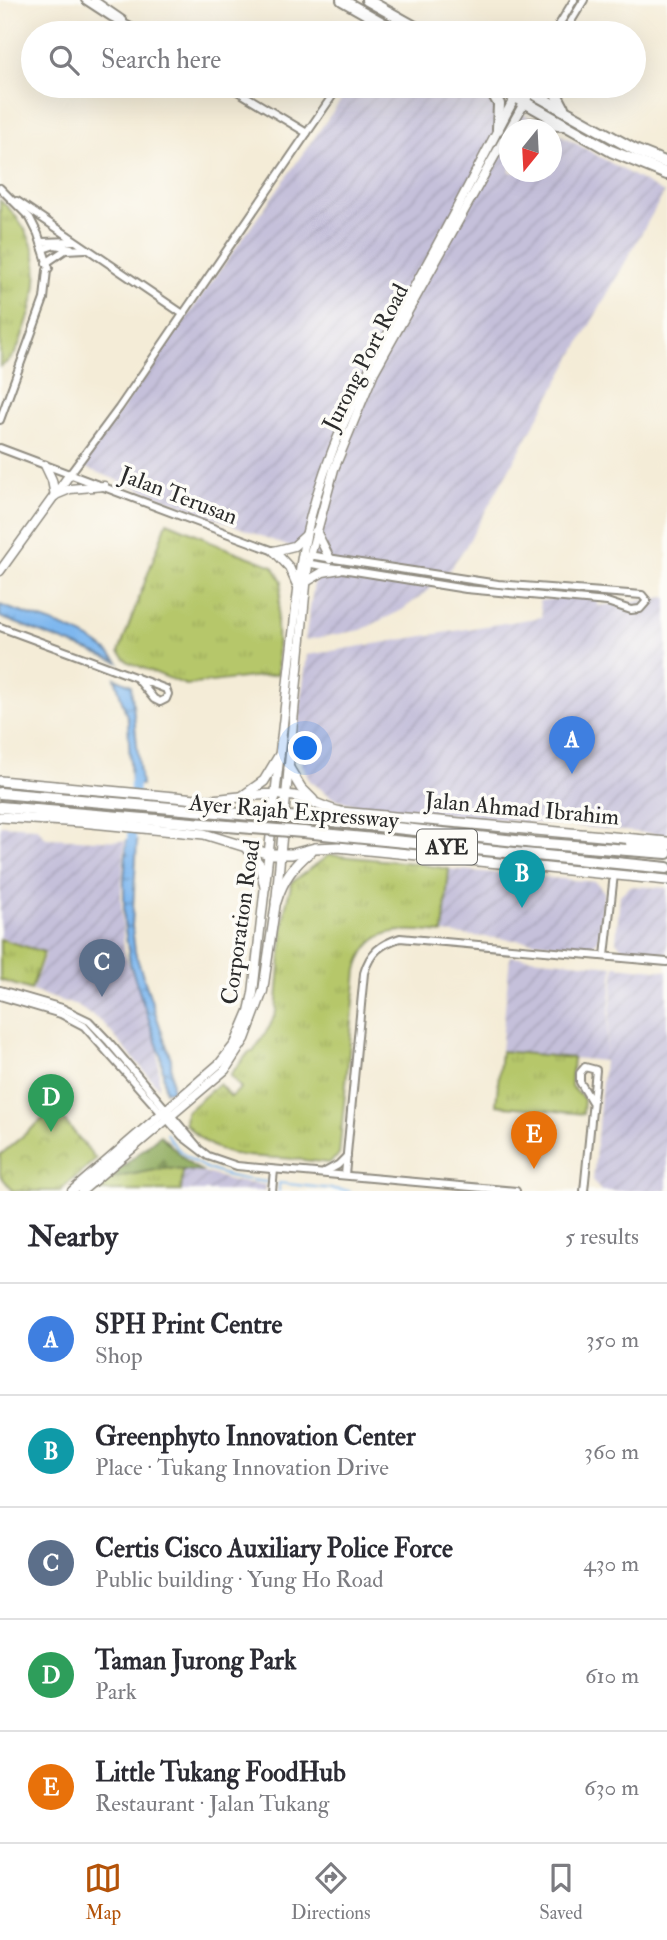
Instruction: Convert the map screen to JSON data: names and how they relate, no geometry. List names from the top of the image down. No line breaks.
{"streets":{"highway":["Ayer Rajah Expressway","AYE"],"main road":["Jurong Port Road","Jalan Ahmad Ibrahim","Corporation Road"],"street":["Jalan Terusan"]},"crossings":[["Jurong Port Road","Jalan Ahmad Ibrahim"],["Jurong Port Road","Corporation Road"],["Jalan Ahmad Ibrahim","Ayer Rajah Expressway"],["Jalan Ahmad Ibrahim","Corporation Road"]],"north":"bottom","page":{"search":"Search here","pins":["A","B","C","D","E"],"heading":["Nearby","5 results"],"list":[{"mark":"A","name":"SPH Print Centre","note":"Shop","value":"350 m"},{"mark":"B","name":"Greenphyto Innovation Center","note":"Place · Tukang Innovation Drive","value":"360 m"},{"mark":"C","name":"Certis Cisco Auxiliary Police Force","note":"Public building · Yung Ho Road","value":"430 m"},{"mark":"D","name":"Taman Jurong Park","note":"Park","value":"610 m"},{"mark":"E","name":"Little Tukang FoodHub","note":"Restaurant · Jalan Tukang","value":"630 m"}],"nav":["Map","Directions","Saved"]}}
